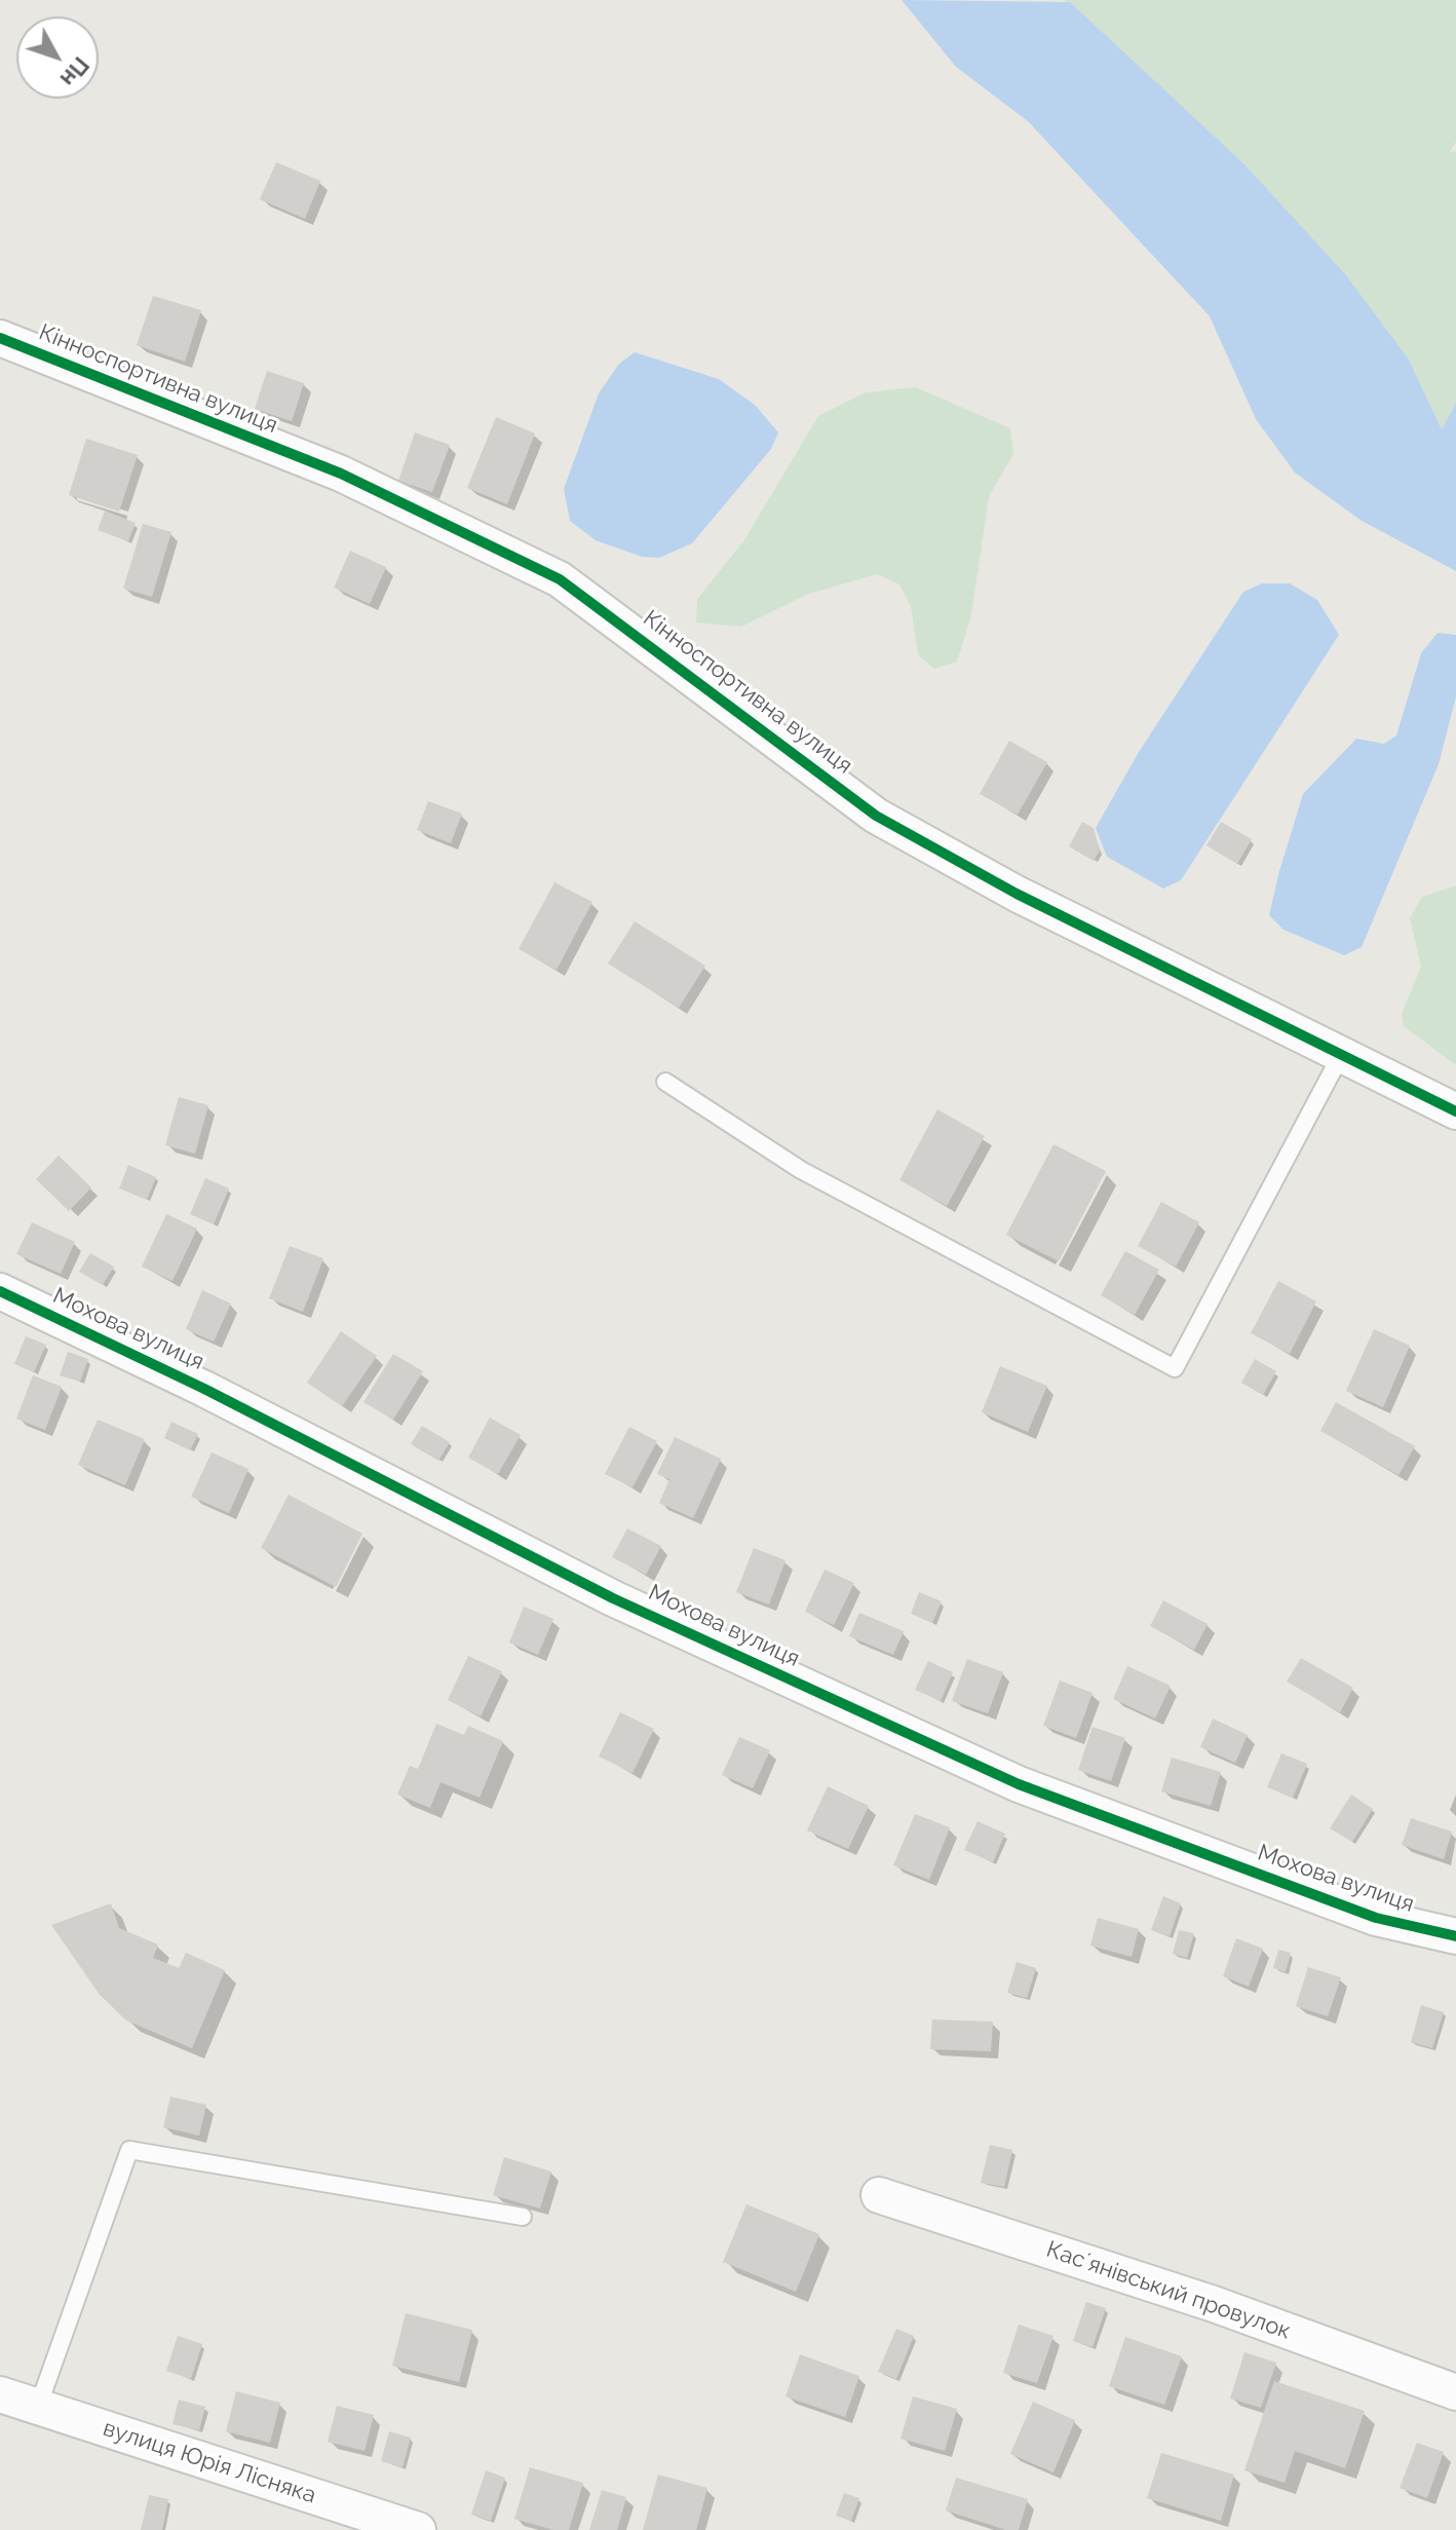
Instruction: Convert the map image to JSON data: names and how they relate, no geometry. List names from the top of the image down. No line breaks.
{"streets":{"street":["Кінноспортивна вулиця","Мохова вулиця","Касʼянівський провулок","вулиця Юрія Лісняка"]},"north":"bottom right"}
